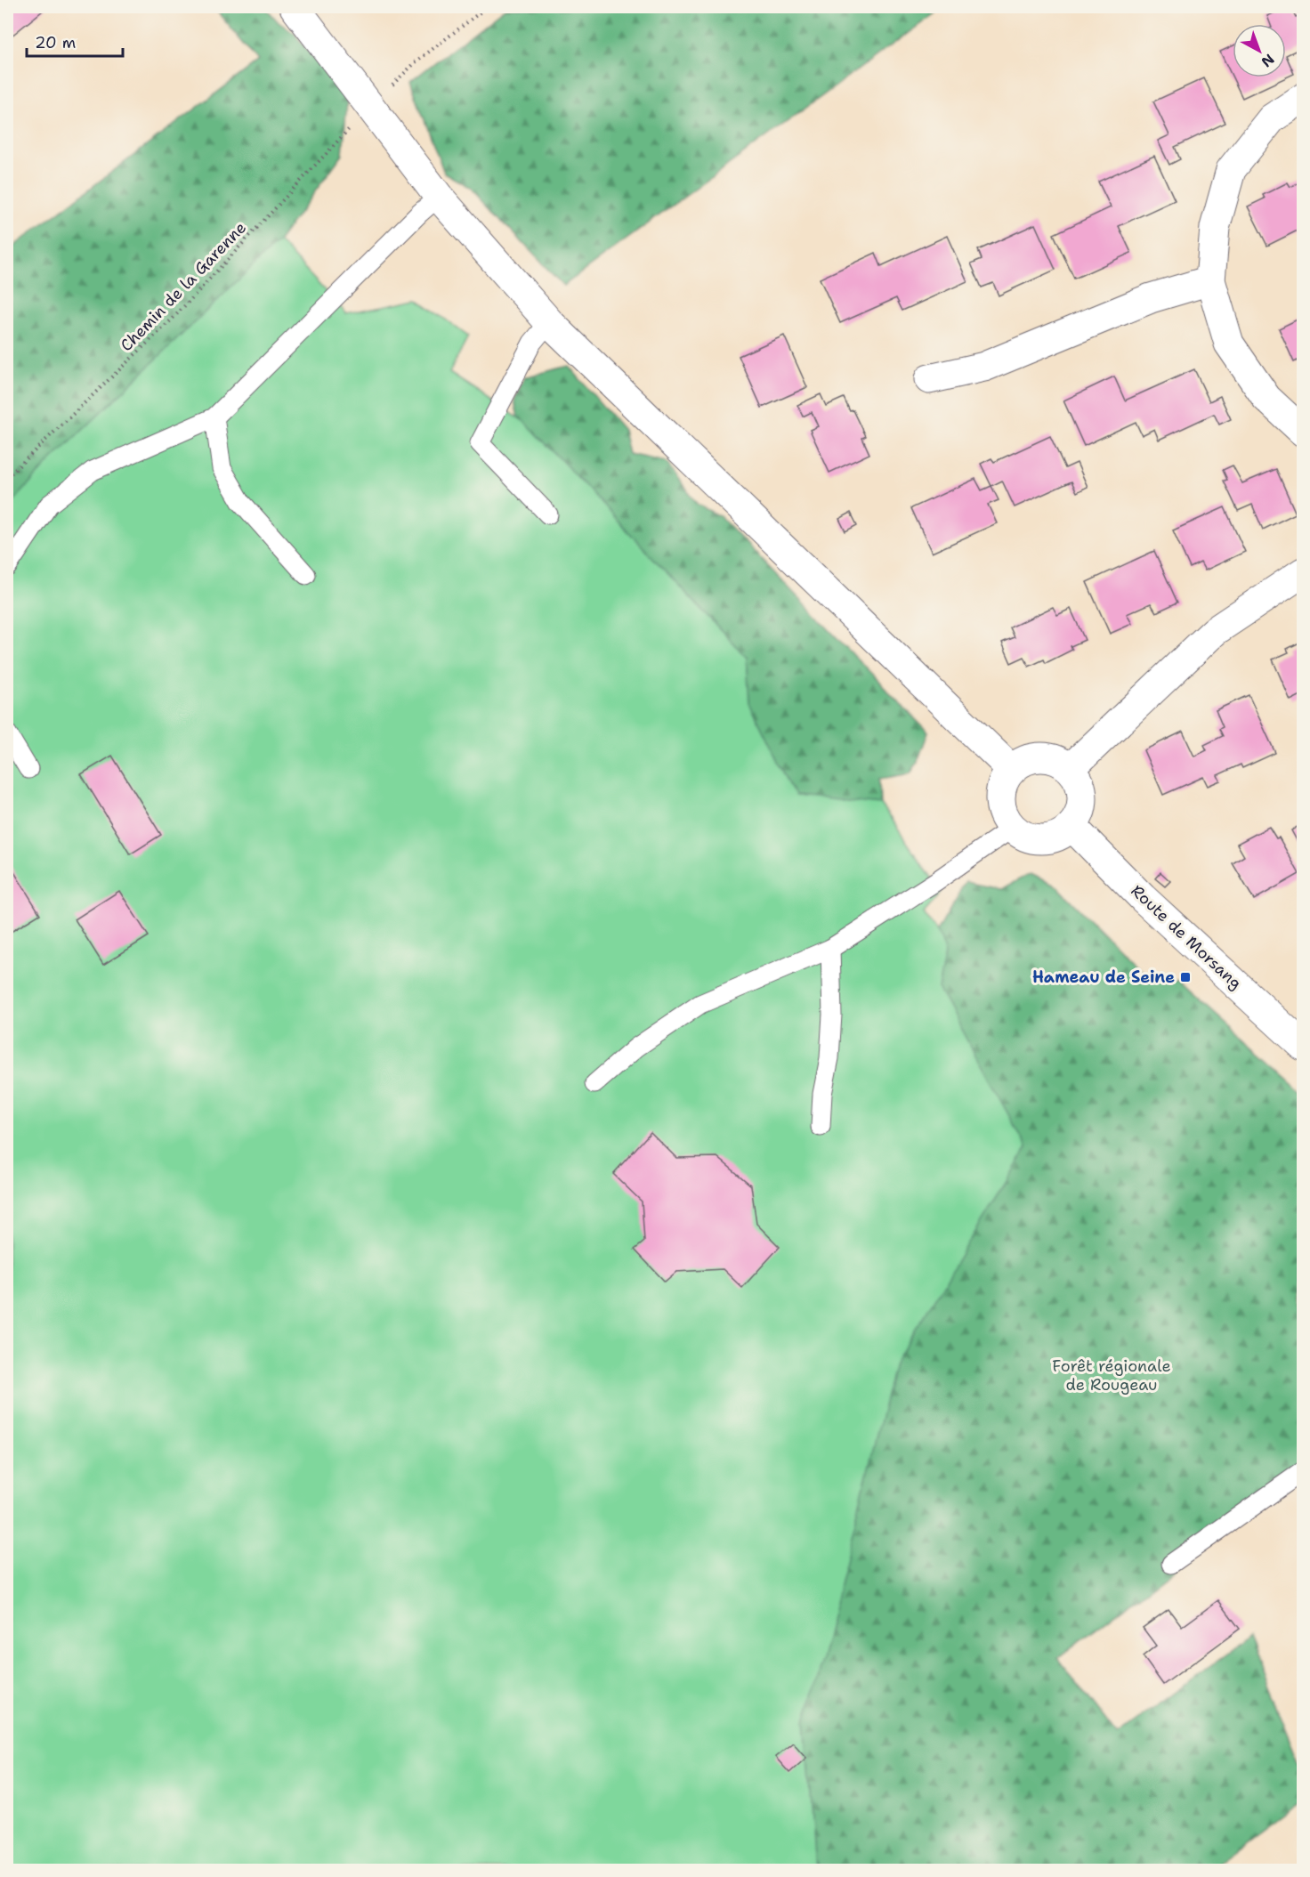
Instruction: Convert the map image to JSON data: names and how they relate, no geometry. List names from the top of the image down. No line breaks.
{"streets":{"street":["Route de Morsang"],"path":["Chemin de la Garenne"]},"parks":["Forêt régionale de Rougeau"],"places":{"transit":["Hameau de Seine"]},"scale_bar":"20 m","north":"bottom right"}
